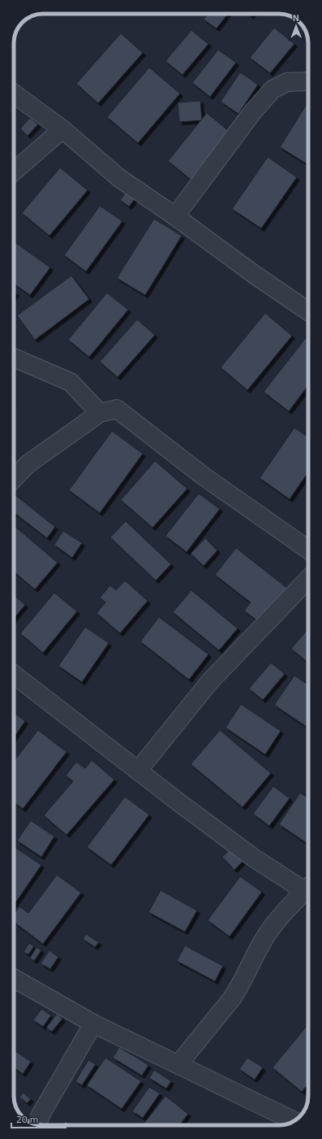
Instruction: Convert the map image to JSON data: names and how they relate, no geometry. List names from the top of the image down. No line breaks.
{"scale_bar":"20 m","north":"top"}
